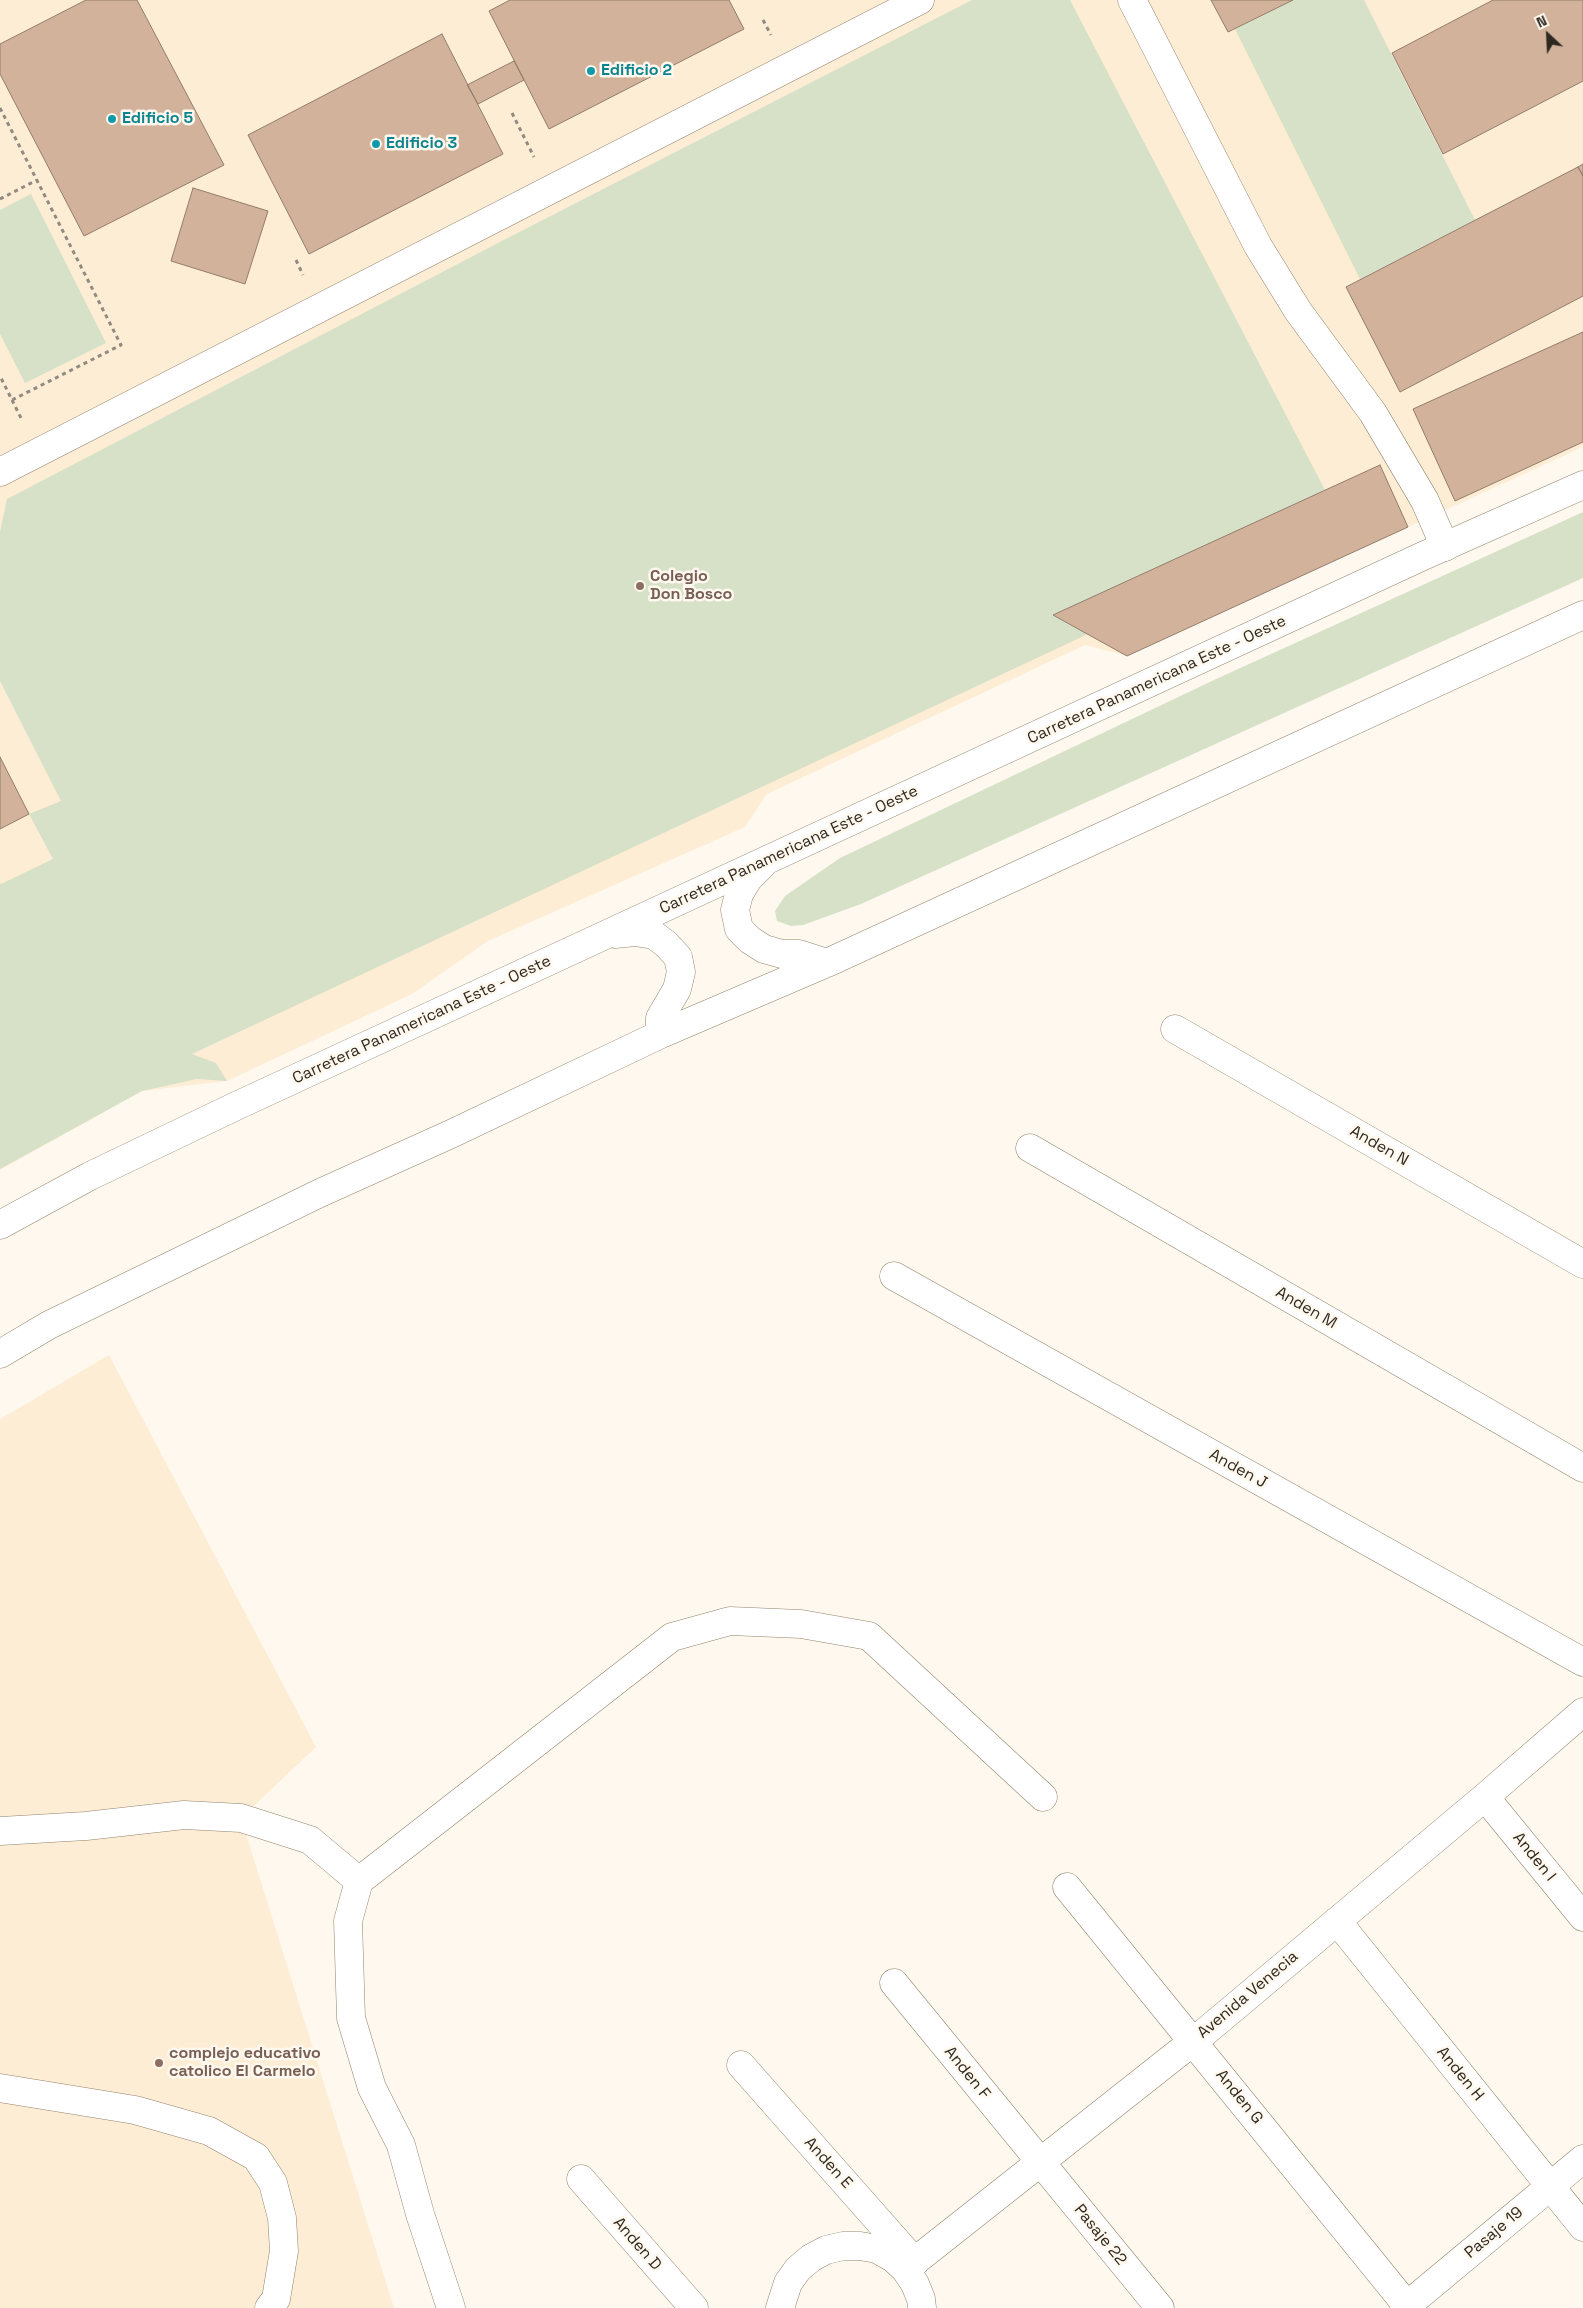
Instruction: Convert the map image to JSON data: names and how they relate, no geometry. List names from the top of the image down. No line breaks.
{"streets":{"main road":["Carretera Panamericana Este - Oeste","Anden N","Anden M","Anden J","Anden I","Avenida Venecia","Anden F","Anden H","Anden G","Anden E","Pasaje 19","Pasaje 22","Anden D"]},"crossings":[["Anden I","Avenida Venecia"],["Avenida Venecia","Anden F"],["Avenida Venecia","Anden H"],["Avenida Venecia","Anden G"],["Avenida Venecia","Anden E"],["Avenida Venecia","Pasaje 22"],["Anden F","Pasaje 22"],["Anden H","Pasaje 19"],["Anden G","Pasaje 19"]],"places":["Edificio 2","Edificio 5","Edificio 3","Colegio Don Bosco","complejo educativo catolico El Carmelo"],"north":"top left"}
